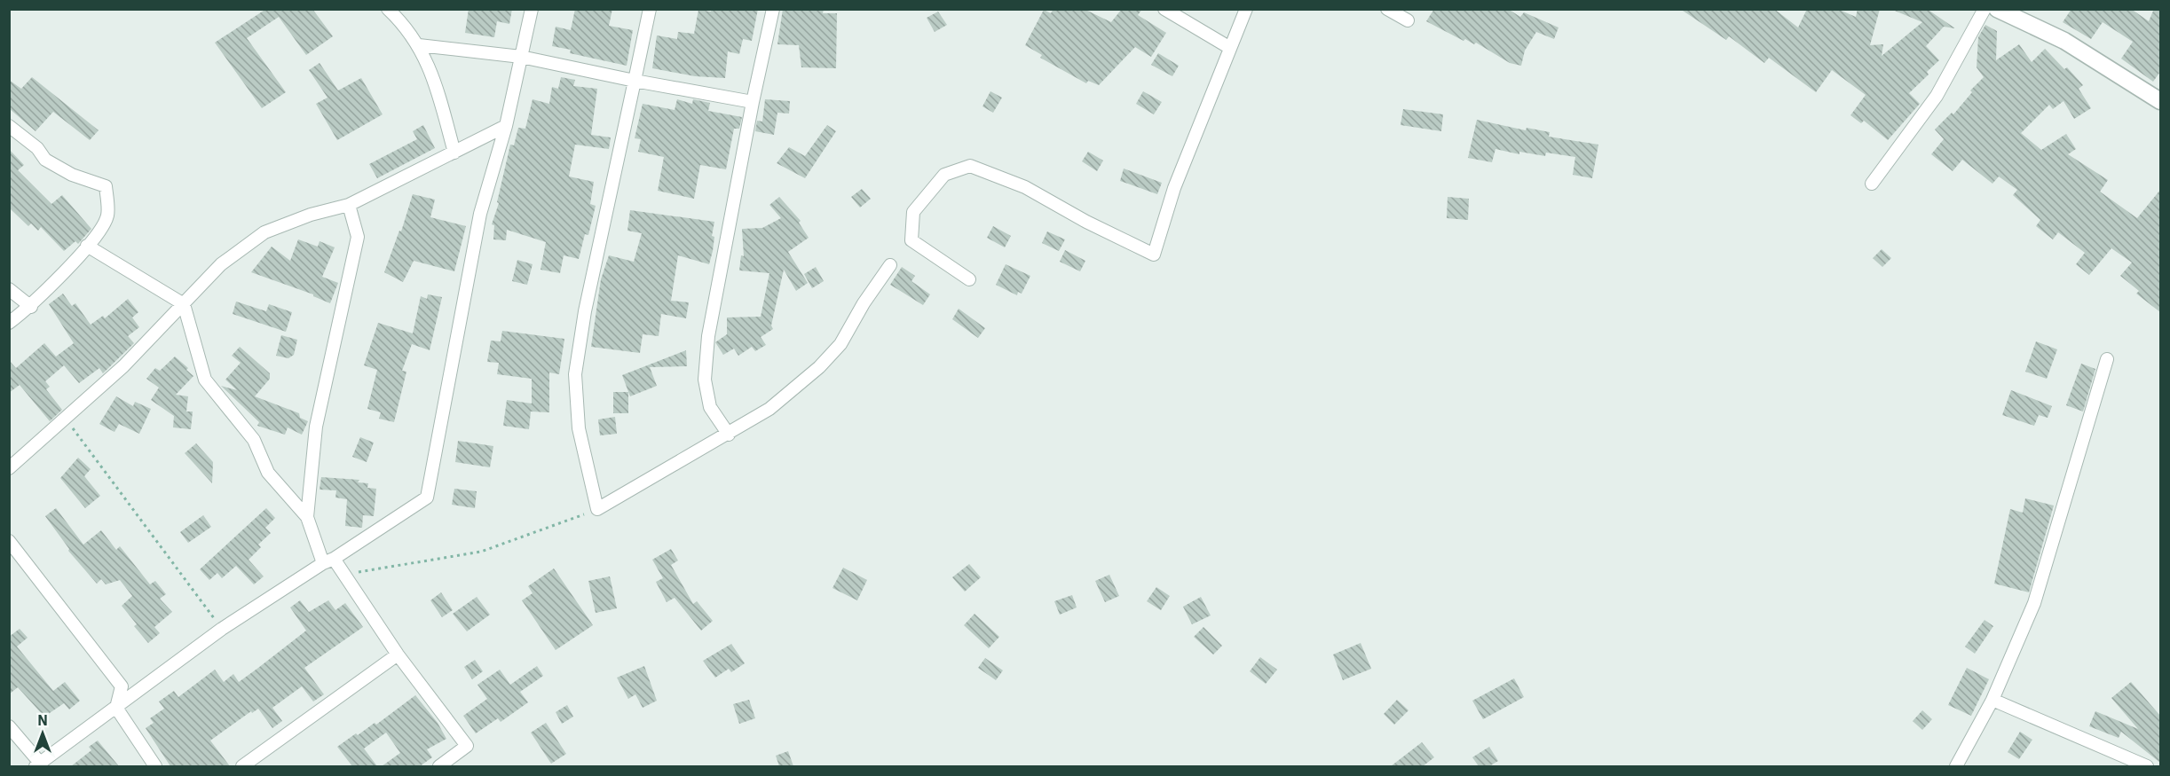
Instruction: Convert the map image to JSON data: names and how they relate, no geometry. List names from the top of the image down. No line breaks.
{"north":"top"}
